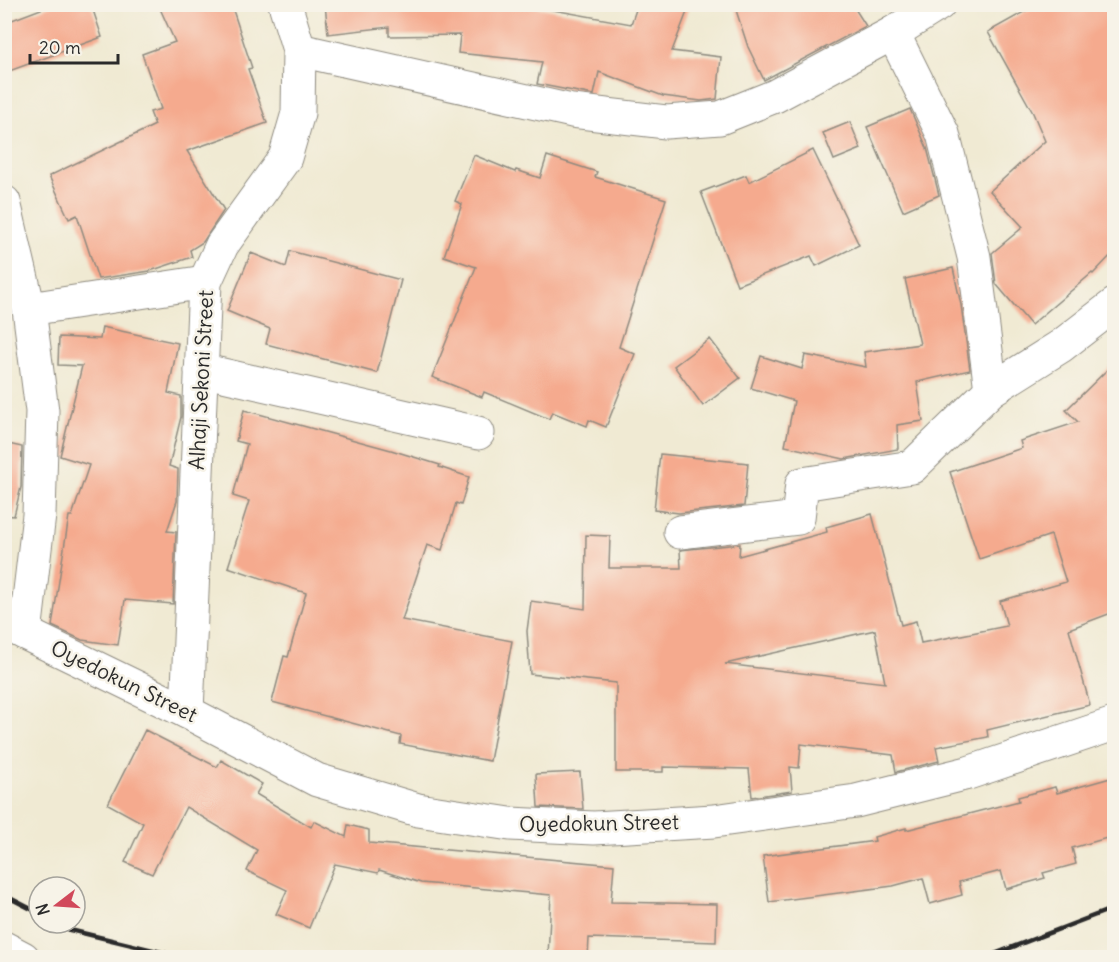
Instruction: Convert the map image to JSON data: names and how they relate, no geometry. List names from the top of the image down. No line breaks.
{"streets":{"street":["Alhaji Sekoni Street","Oyedokun Street"]},"crossings":[["Alhaji Sekoni Street","Oyedokun Street"]],"scale_bar":"20 m","north":"left"}
